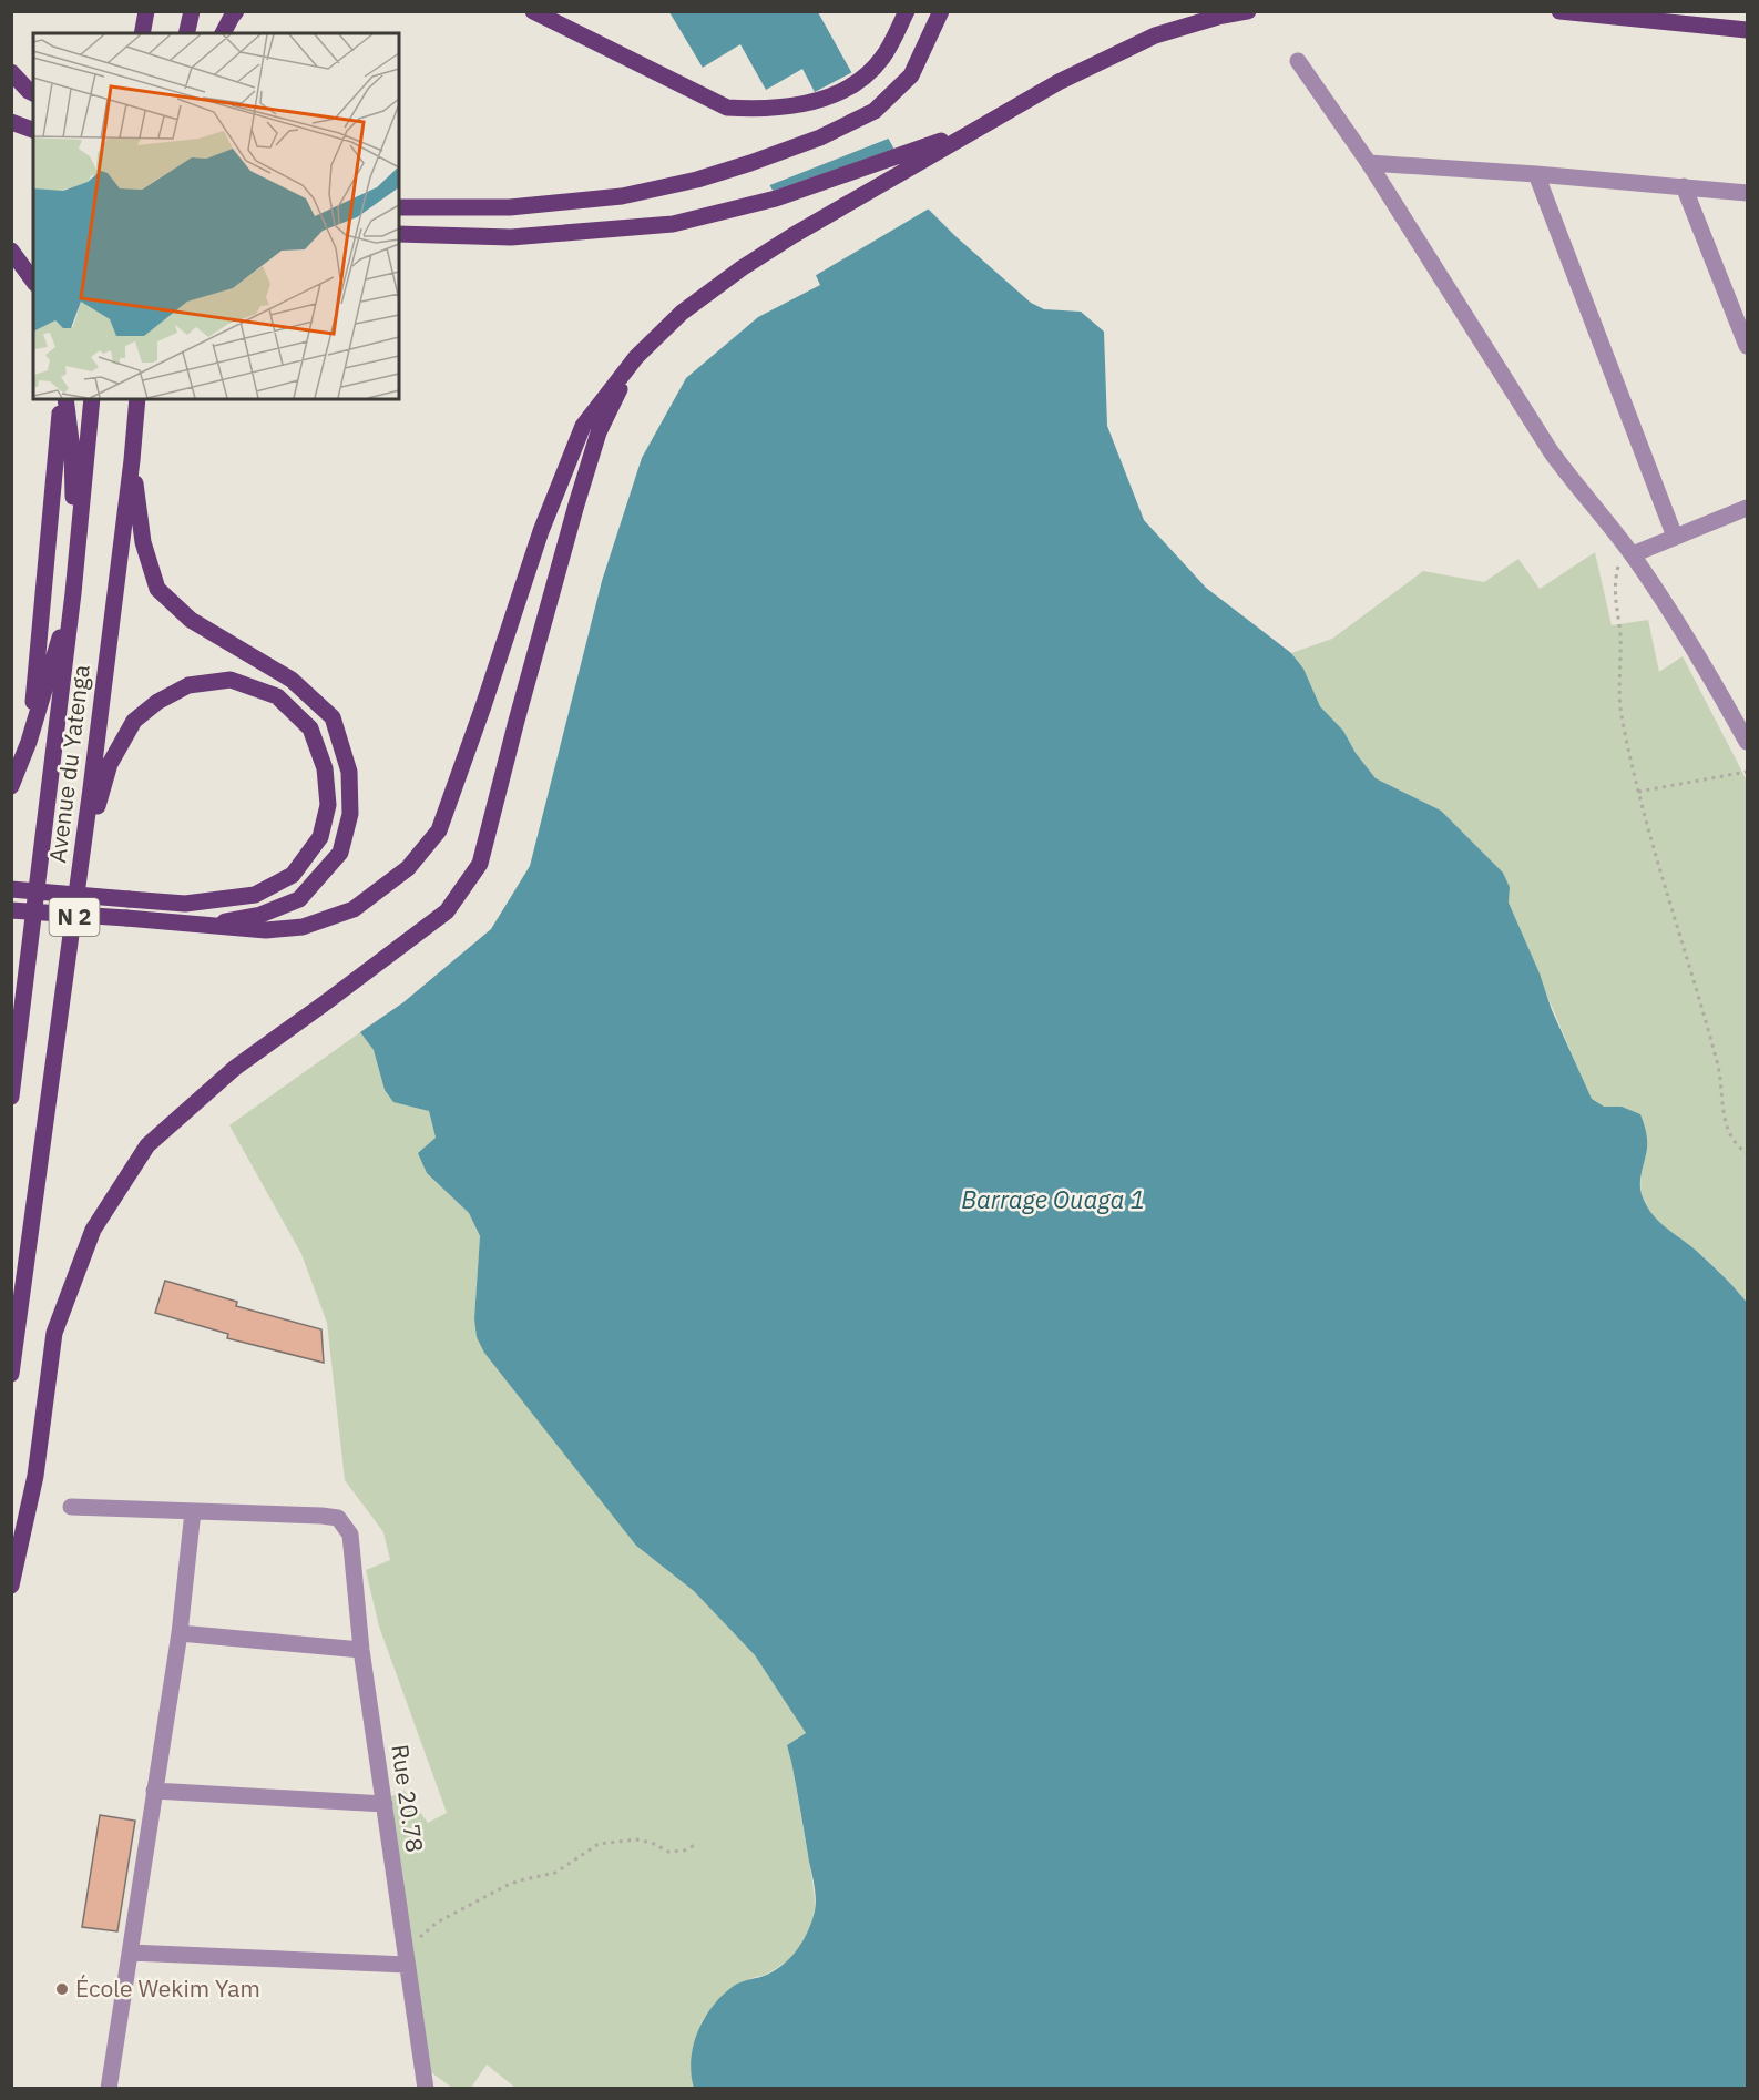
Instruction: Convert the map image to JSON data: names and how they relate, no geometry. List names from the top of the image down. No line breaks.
{"streets":{"main road":["Avenue du Yatenga","N 2"],"street":["Rue 20.78"]},"water":["Barrage Ouaga 1"],"places":["École Wekim Yam"]}
